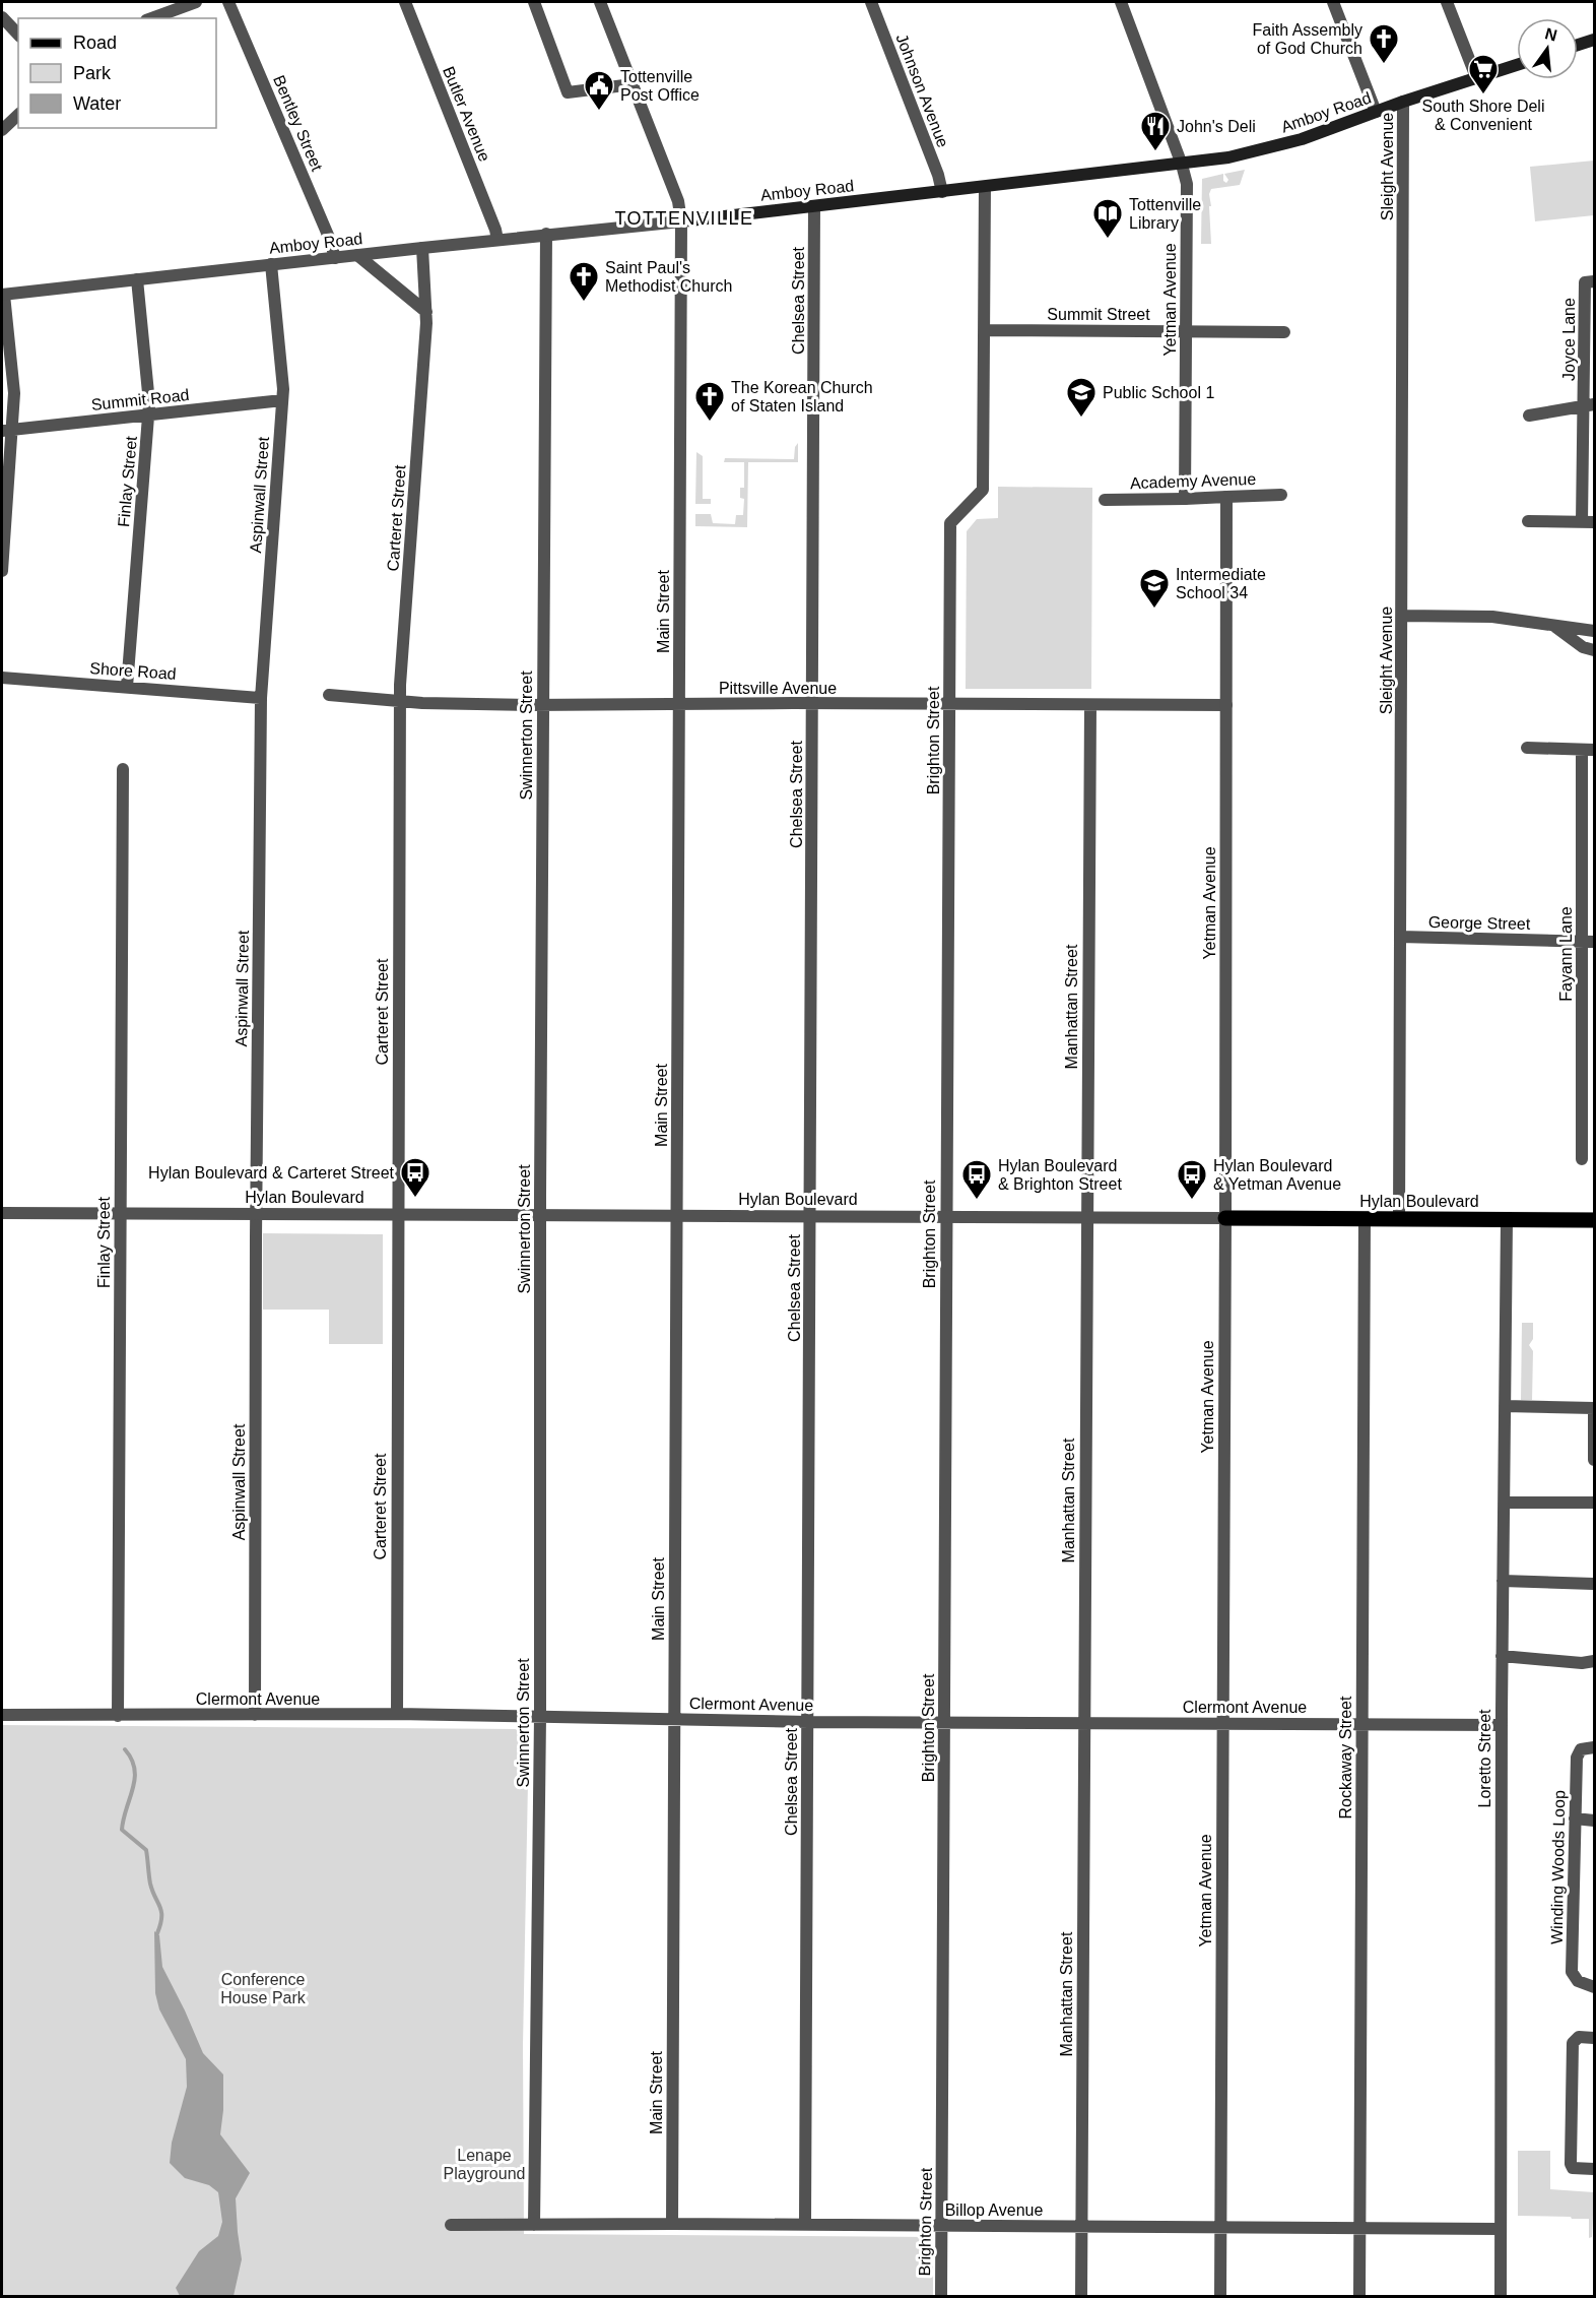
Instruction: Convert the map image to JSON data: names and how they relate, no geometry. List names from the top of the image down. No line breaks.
{"streets":{"main road":["Amboy Road","Hylan Boulevard"],"street":["Johnson Avenue","Butler Avenue","Bentley Street","Sleight Avenue","Yetman Avenue","Chelsea Street","Summit Street","Joyce Lane","Summit Road","Academy Avenue","Finlay Street","Aspinwall Street","Carteret Street","Main Street","Shore Road","Pittsville Avenue","Swinnerton Street","Brighton Street","George Street","Fayann Lane","Manhattan Street","Clermont Avenue","Rockaway Street","Loretto Street","Winding Woods Loop","Billop Avenue"]},"crossings":[["Johnson Avenue","Amboy Road"],["Amboy Road","Butler Avenue"],["Amboy Road","Bentley Street"],["Amboy Road","Sleight Avenue"],["Amboy Road","Yetman Avenue"],["Amboy Road","Chelsea Street"],["Amboy Road","Finlay Street"],["Amboy Road","Aspinwall Street"],["Amboy Road","Carteret Street"],["Amboy Road","Main Street"],["Amboy Road","Swinnerton Street"],["Amboy Road","Brighton Street"],["Sleight Avenue","George Street"],["Sleight Avenue","Hylan Boulevard"],["Yetman Avenue","Summit Street"],["Yetman Avenue","Academy Avenue"],["Yetman Avenue","Pittsville Avenue"],["Yetman Avenue","Hylan Boulevard"],["Yetman Avenue","Clermont Avenue"],["Yetman Avenue","Billop Avenue"],["Chelsea Street","Pittsville Avenue"],["Chelsea Street","Hylan Boulevard"],["Chelsea Street","Clermont Avenue"],["Chelsea Street","Billop Avenue"],["Summit Street","Brighton Street"],["Summit Road","Finlay Street"],["Summit Road","Aspinwall Street"],["Finlay Street","Shore Road"],["Finlay Street","Hylan Boulevard"],["Finlay Street","Clermont Avenue"],["Aspinwall Street","Shore Road"],["Aspinwall Street","Hylan Boulevard"],["Aspinwall Street","Clermont Avenue"],["Carteret Street","Pittsville Avenue"],["Carteret Street","Hylan Boulevard"],["Carteret Street","Clermont Avenue"],["Main Street","Pittsville Avenue"],["Main Street","Hylan Boulevard"],["Main Street","Clermont Avenue"],["Main Street","Billop Avenue"],["Pittsville Avenue","Swinnerton Street"],["Pittsville Avenue","Brighton Street"],["Pittsville Avenue","Manhattan Street"],["Swinnerton Street","Hylan Boulevard"],["Swinnerton Street","Clermont Avenue"],["Swinnerton Street","Billop Avenue"],["Brighton Street","Hylan Boulevard"],["Brighton Street","Clermont Avenue"],["Brighton Street","Billop Avenue"],["George Street","Fayann Lane"],["Manhattan Street","Hylan Boulevard"],["Manhattan Street","Clermont Avenue"],["Manhattan Street","Billop Avenue"],["Hylan Boulevard","Rockaway Street"],["Hylan Boulevard","Loretto Street"],["Clermont Avenue","Rockaway Street"],["Clermont Avenue","Loretto Street"],["Rockaway Street","Billop Avenue"],["Loretto Street","Billop Avenue"]],"districts":["TOTTENVILLE"],"parks":["Conference House Park","Lenape Playground"],"places":{"church":["Faith Assembly of God Church","Saint Paul's Methodist Church","The Korean Church of Staten Island"],"supermarket":["South Shore Deli & Convenient"],"public building":["Tottenville Post Office"],"restaurant":["John's Deli"],"library":["Tottenville Library"],"school or university":["Public School 1","Intermediate School 34"],"bus stop":["Hylan Boulevard & Carteret Street","Hylan Boulevard & Brighton Street","Hylan Boulevard & Yetman Avenue"]},"legend":["Road","Park","Water"],"north":"top"}
